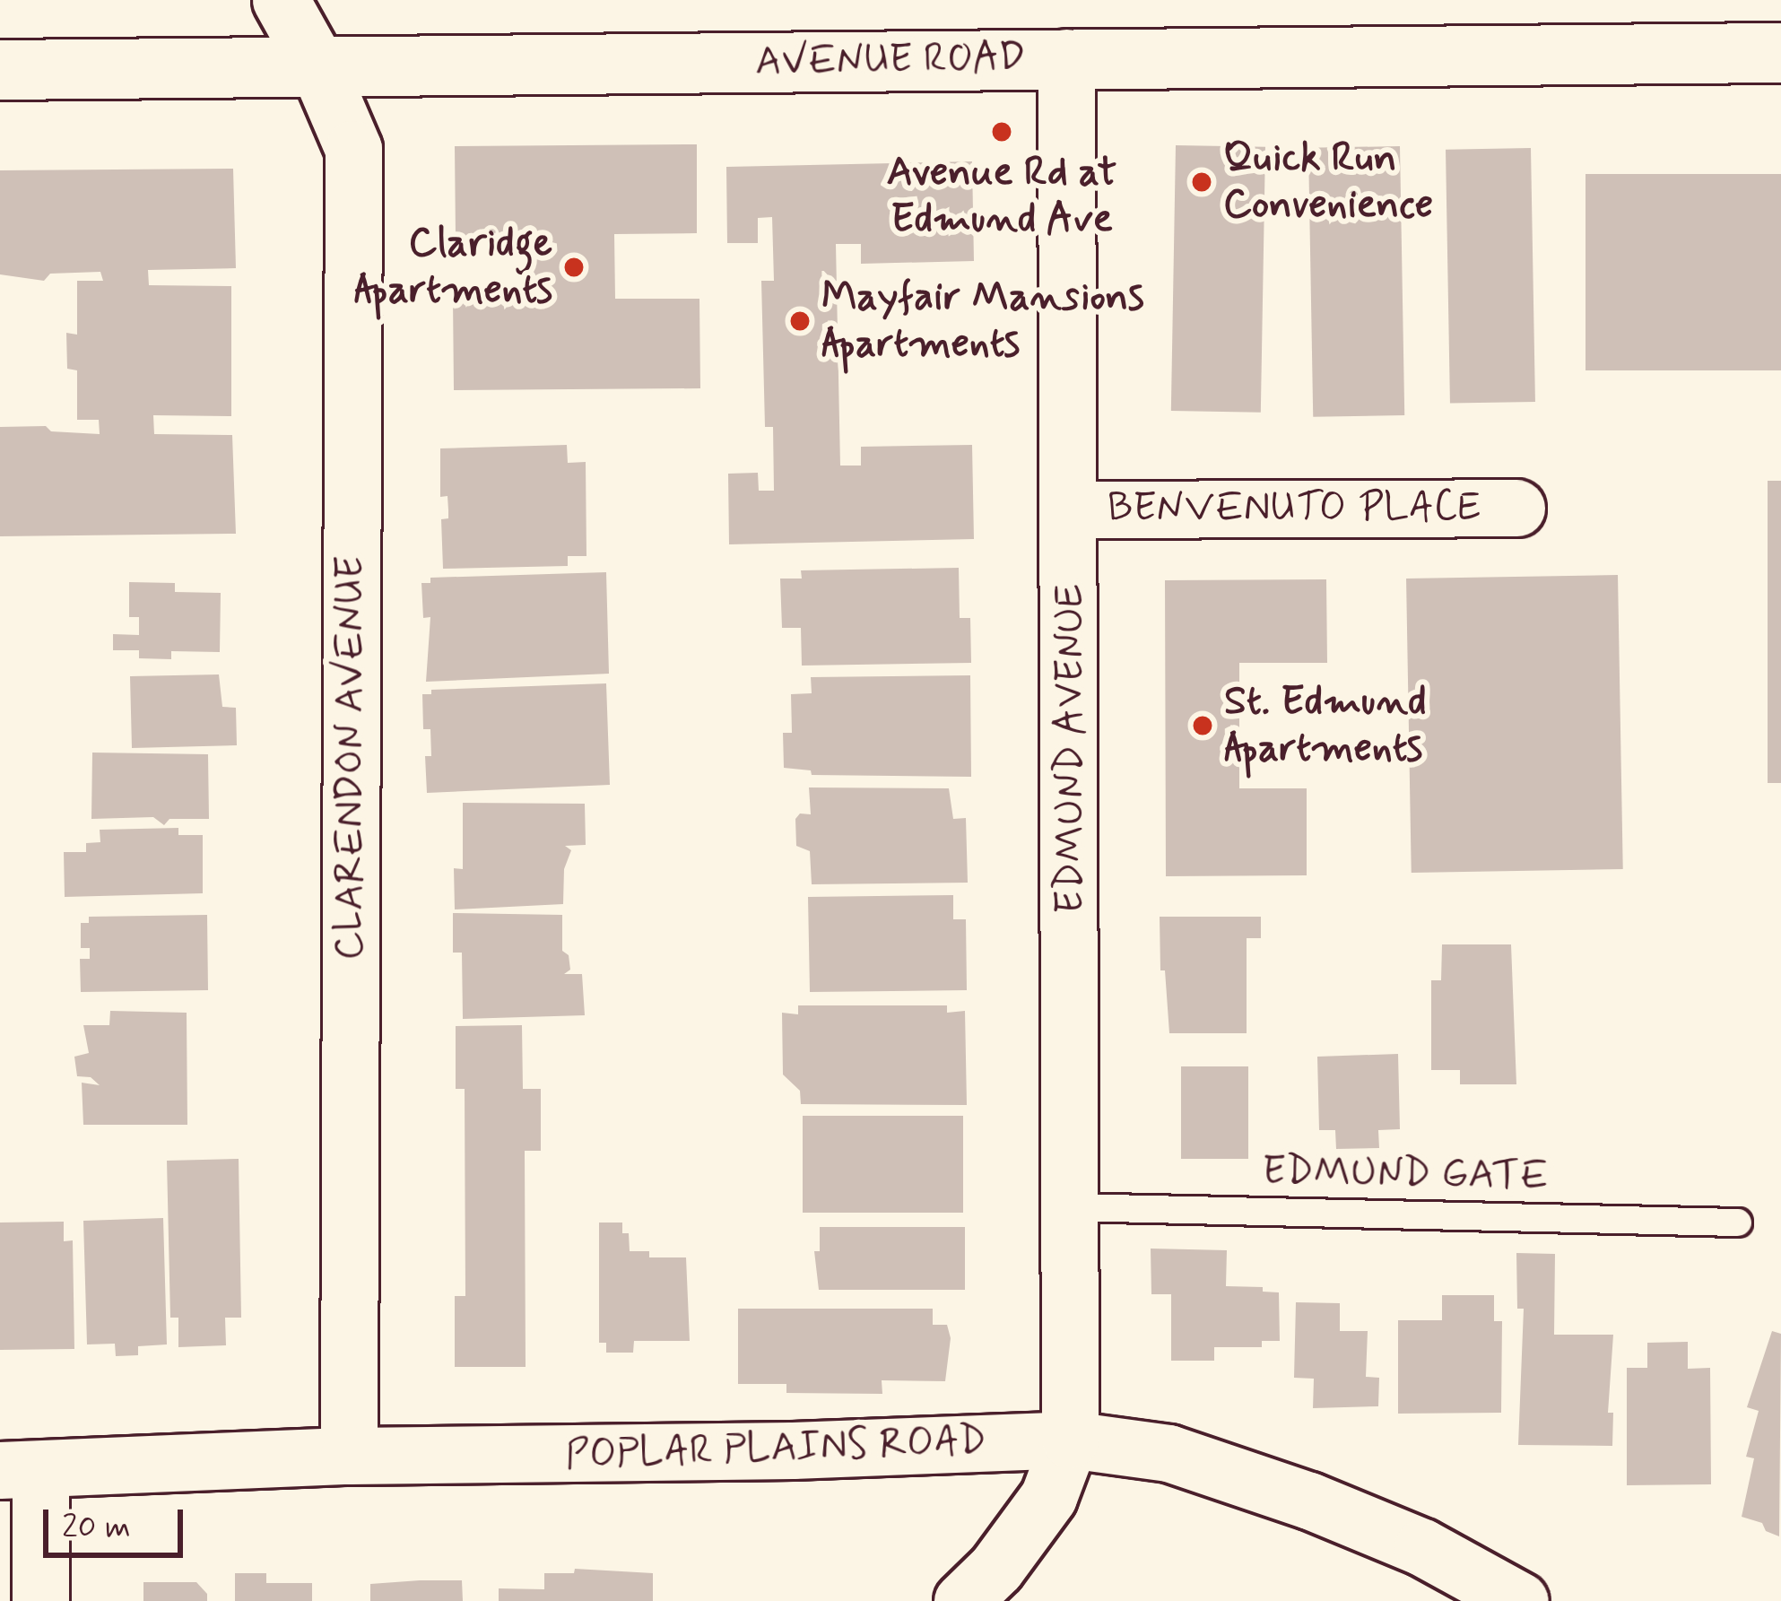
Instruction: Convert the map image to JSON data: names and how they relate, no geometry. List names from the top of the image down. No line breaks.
{"streets":{"main road":["AVENUE ROAD"],"street":["BENVENUTO PLACE","EDMUND AVENUE","CLARENDON AVENUE","POPLAR PLAINS ROAD"],"lane":["EDMUND GATE"]},"crossings":[["AVENUE ROAD","EDMUND AVENUE"],["AVENUE ROAD","CLARENDON AVENUE"],["BENVENUTO PLACE","EDMUND AVENUE"],["EDMUND AVENUE","EDMUND GATE"],["EDMUND AVENUE","POPLAR PLAINS ROAD"],["CLARENDON AVENUE","POPLAR PLAINS ROAD"]],"places":["Avenue Rd at Edmund Ave","Quick Run Convenience","Claridge Apartments","Mayfair Mansions Apartments","St. Edmund Apartments"],"scale_bar":"20 m"}
